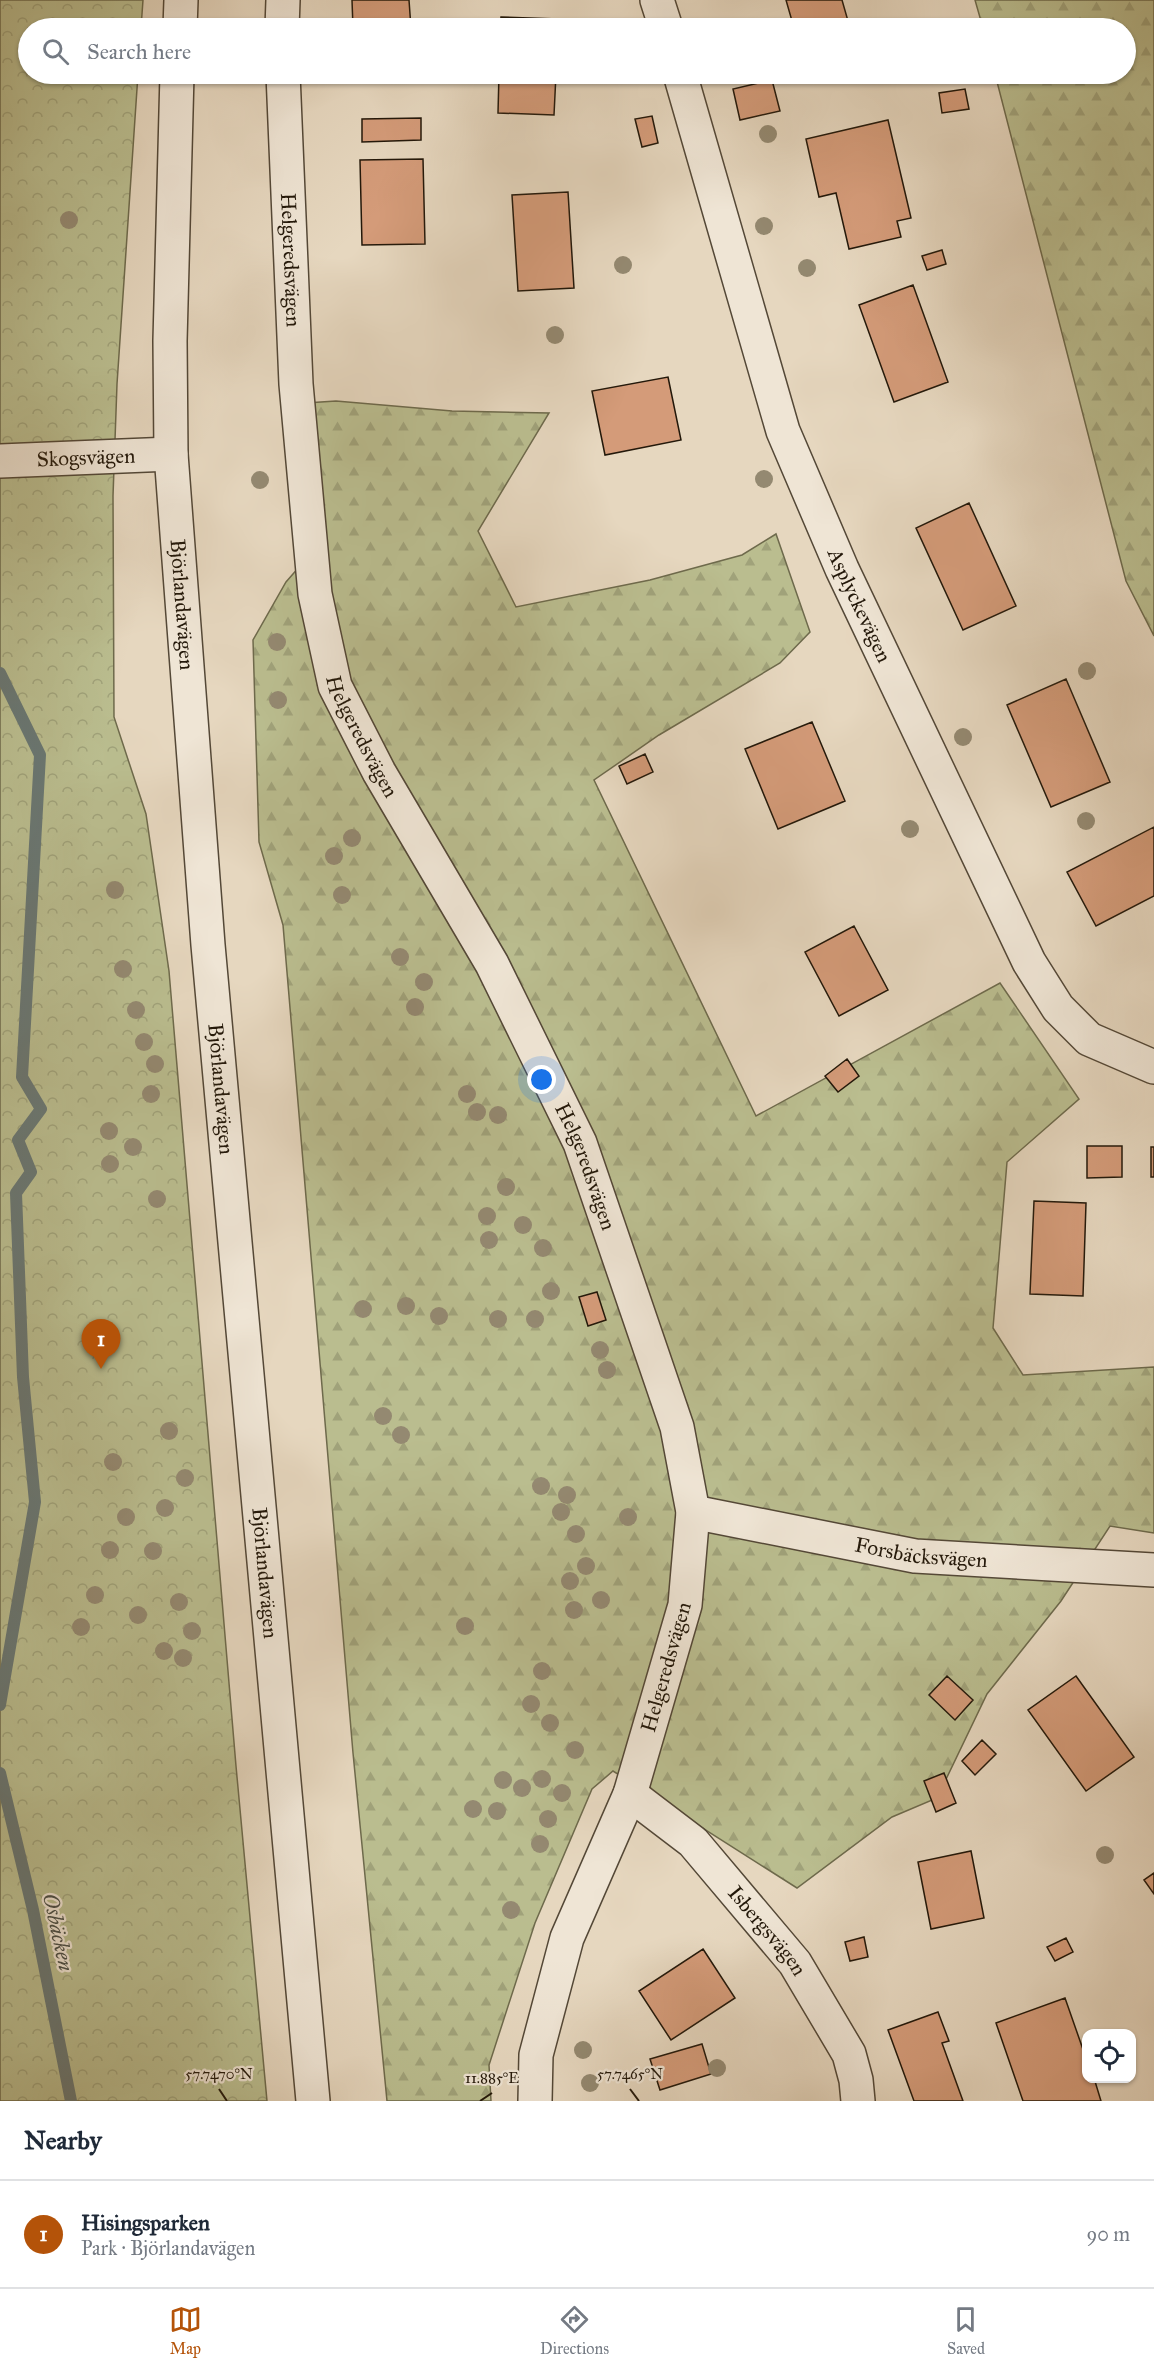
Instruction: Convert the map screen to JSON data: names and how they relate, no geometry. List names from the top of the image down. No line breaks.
{"streets":{"street":["Helgeredsvägen","Skogsvägen","Björlandavägen","Asplyckevägen","Forsbäcksvägen","Isbergsvägen"]},"crossings":[["Helgeredsvägen","Forsbäcksvägen"],["Helgeredsvägen","Isbergsvägen"],["Skogsvägen","Björlandavägen"]],"water":["Osbäcken"],"page":{"search":"Search here","pins":"1","heading":"Nearby","list":[{"mark":"1","name":"Hisingsparken","note":"Park · Björlandavägen","value":"90 m"}],"nav":["Map","Directions","Saved"]},"coordinates":["57.7470°N","57.7465°N","11.885°E"]}
